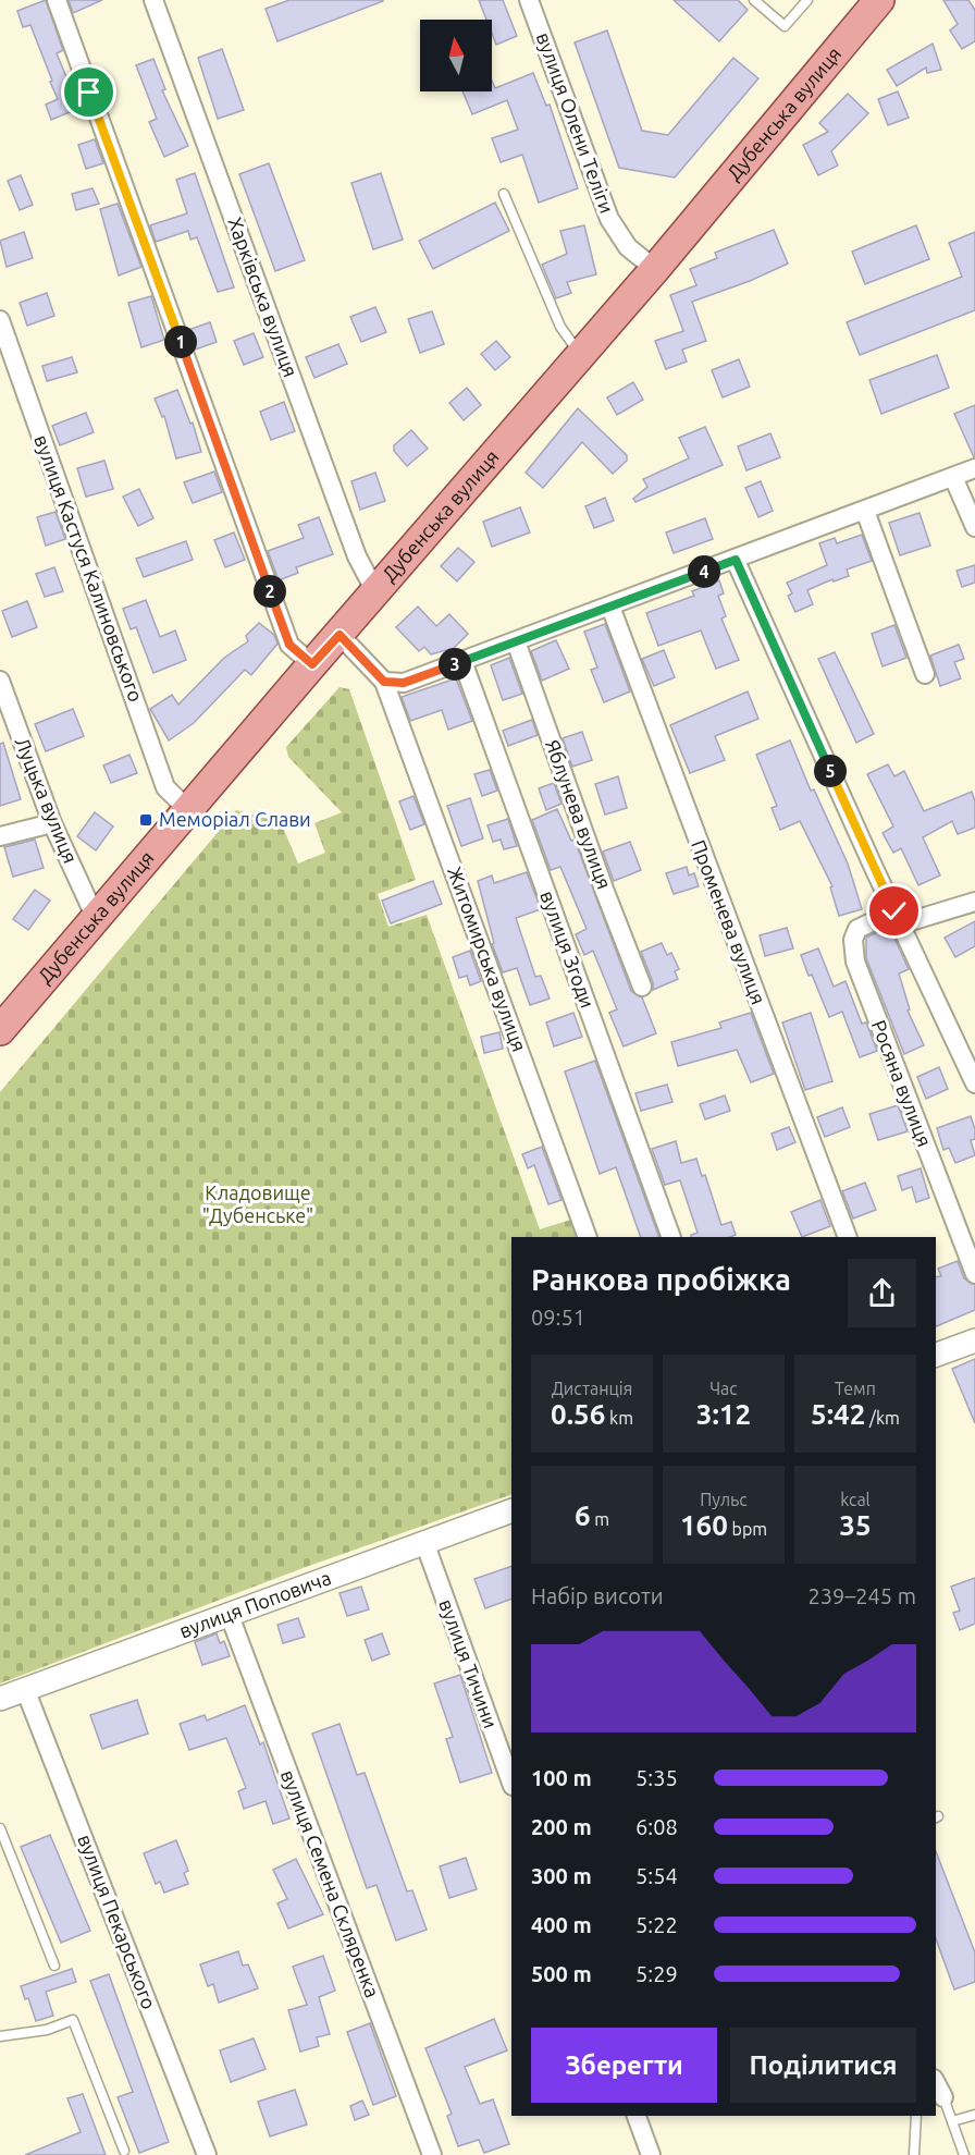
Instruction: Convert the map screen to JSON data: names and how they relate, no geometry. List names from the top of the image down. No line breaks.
{"streets":{"main road":["Дубенська вулиця"],"street":["вулиця Олени Теліги","Харківська вулиця","вулиця Кастуся Калиновського","Луцька вулиця","Яблунева вулиця","Променева вулиця","вулиця Згоди","Житомирська вулиця","Росяна вулиця","вулиця Поповича","вулиця Тичини","вулиця Семена Скляренка","вулиця Пекарського"]},"crossings":[["Дубенська вулиця","вулиця Олени Теліги"],["Дубенська вулиця","Харківська вулиця"],["Дубенська вулиця","вулиця Кастуся Калиновського"],["Дубенська вулиця","Луцька вулиця"],["вулиця Поповича","вулиця Тичини"],["вулиця Поповича","вулиця Семена Скляренка"],["вулиця Поповича","вулиця Пекарського"]],"parks":["Кладовище \"Дубенське\""],"places":{"transit":["Меморіал Слави"]},"north":"top","page":{"pins":["1","4","2","3","5"],"heading":["Ранкова пробіжка","09:51"],"stats":[["Дистанція","0.56 km"],["Час","3:12"],["Темп","5:42 /km"],["6 m"],["Пульс","160 bpm"],["kcal","35"]],"chart":["Набір висоти","239–245 m"],"list":[{"name":"100 m","note":"5:35"},{"name":"200 m","note":"6:08"},{"name":"300 m","note":"5:54"},{"name":"400 m","note":"5:22"},{"name":"500 m","note":"5:29"}],"buttons":["Зберегти","Поділитися"]}}
